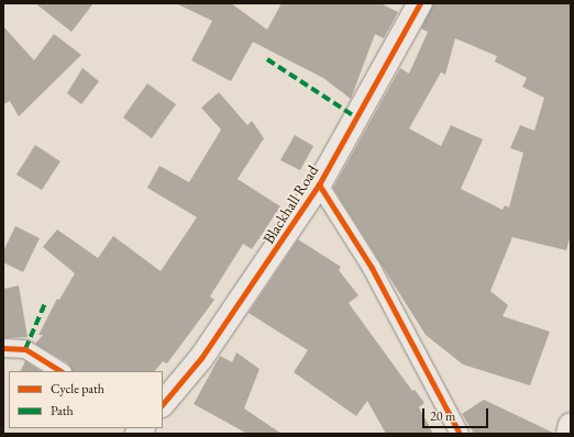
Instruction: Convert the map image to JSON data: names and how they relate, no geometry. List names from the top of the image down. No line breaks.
{"streets":{"street":["Blackhall Road"]},"legend":["Cycle path","Path"],"scale_bar":"20 m"}
